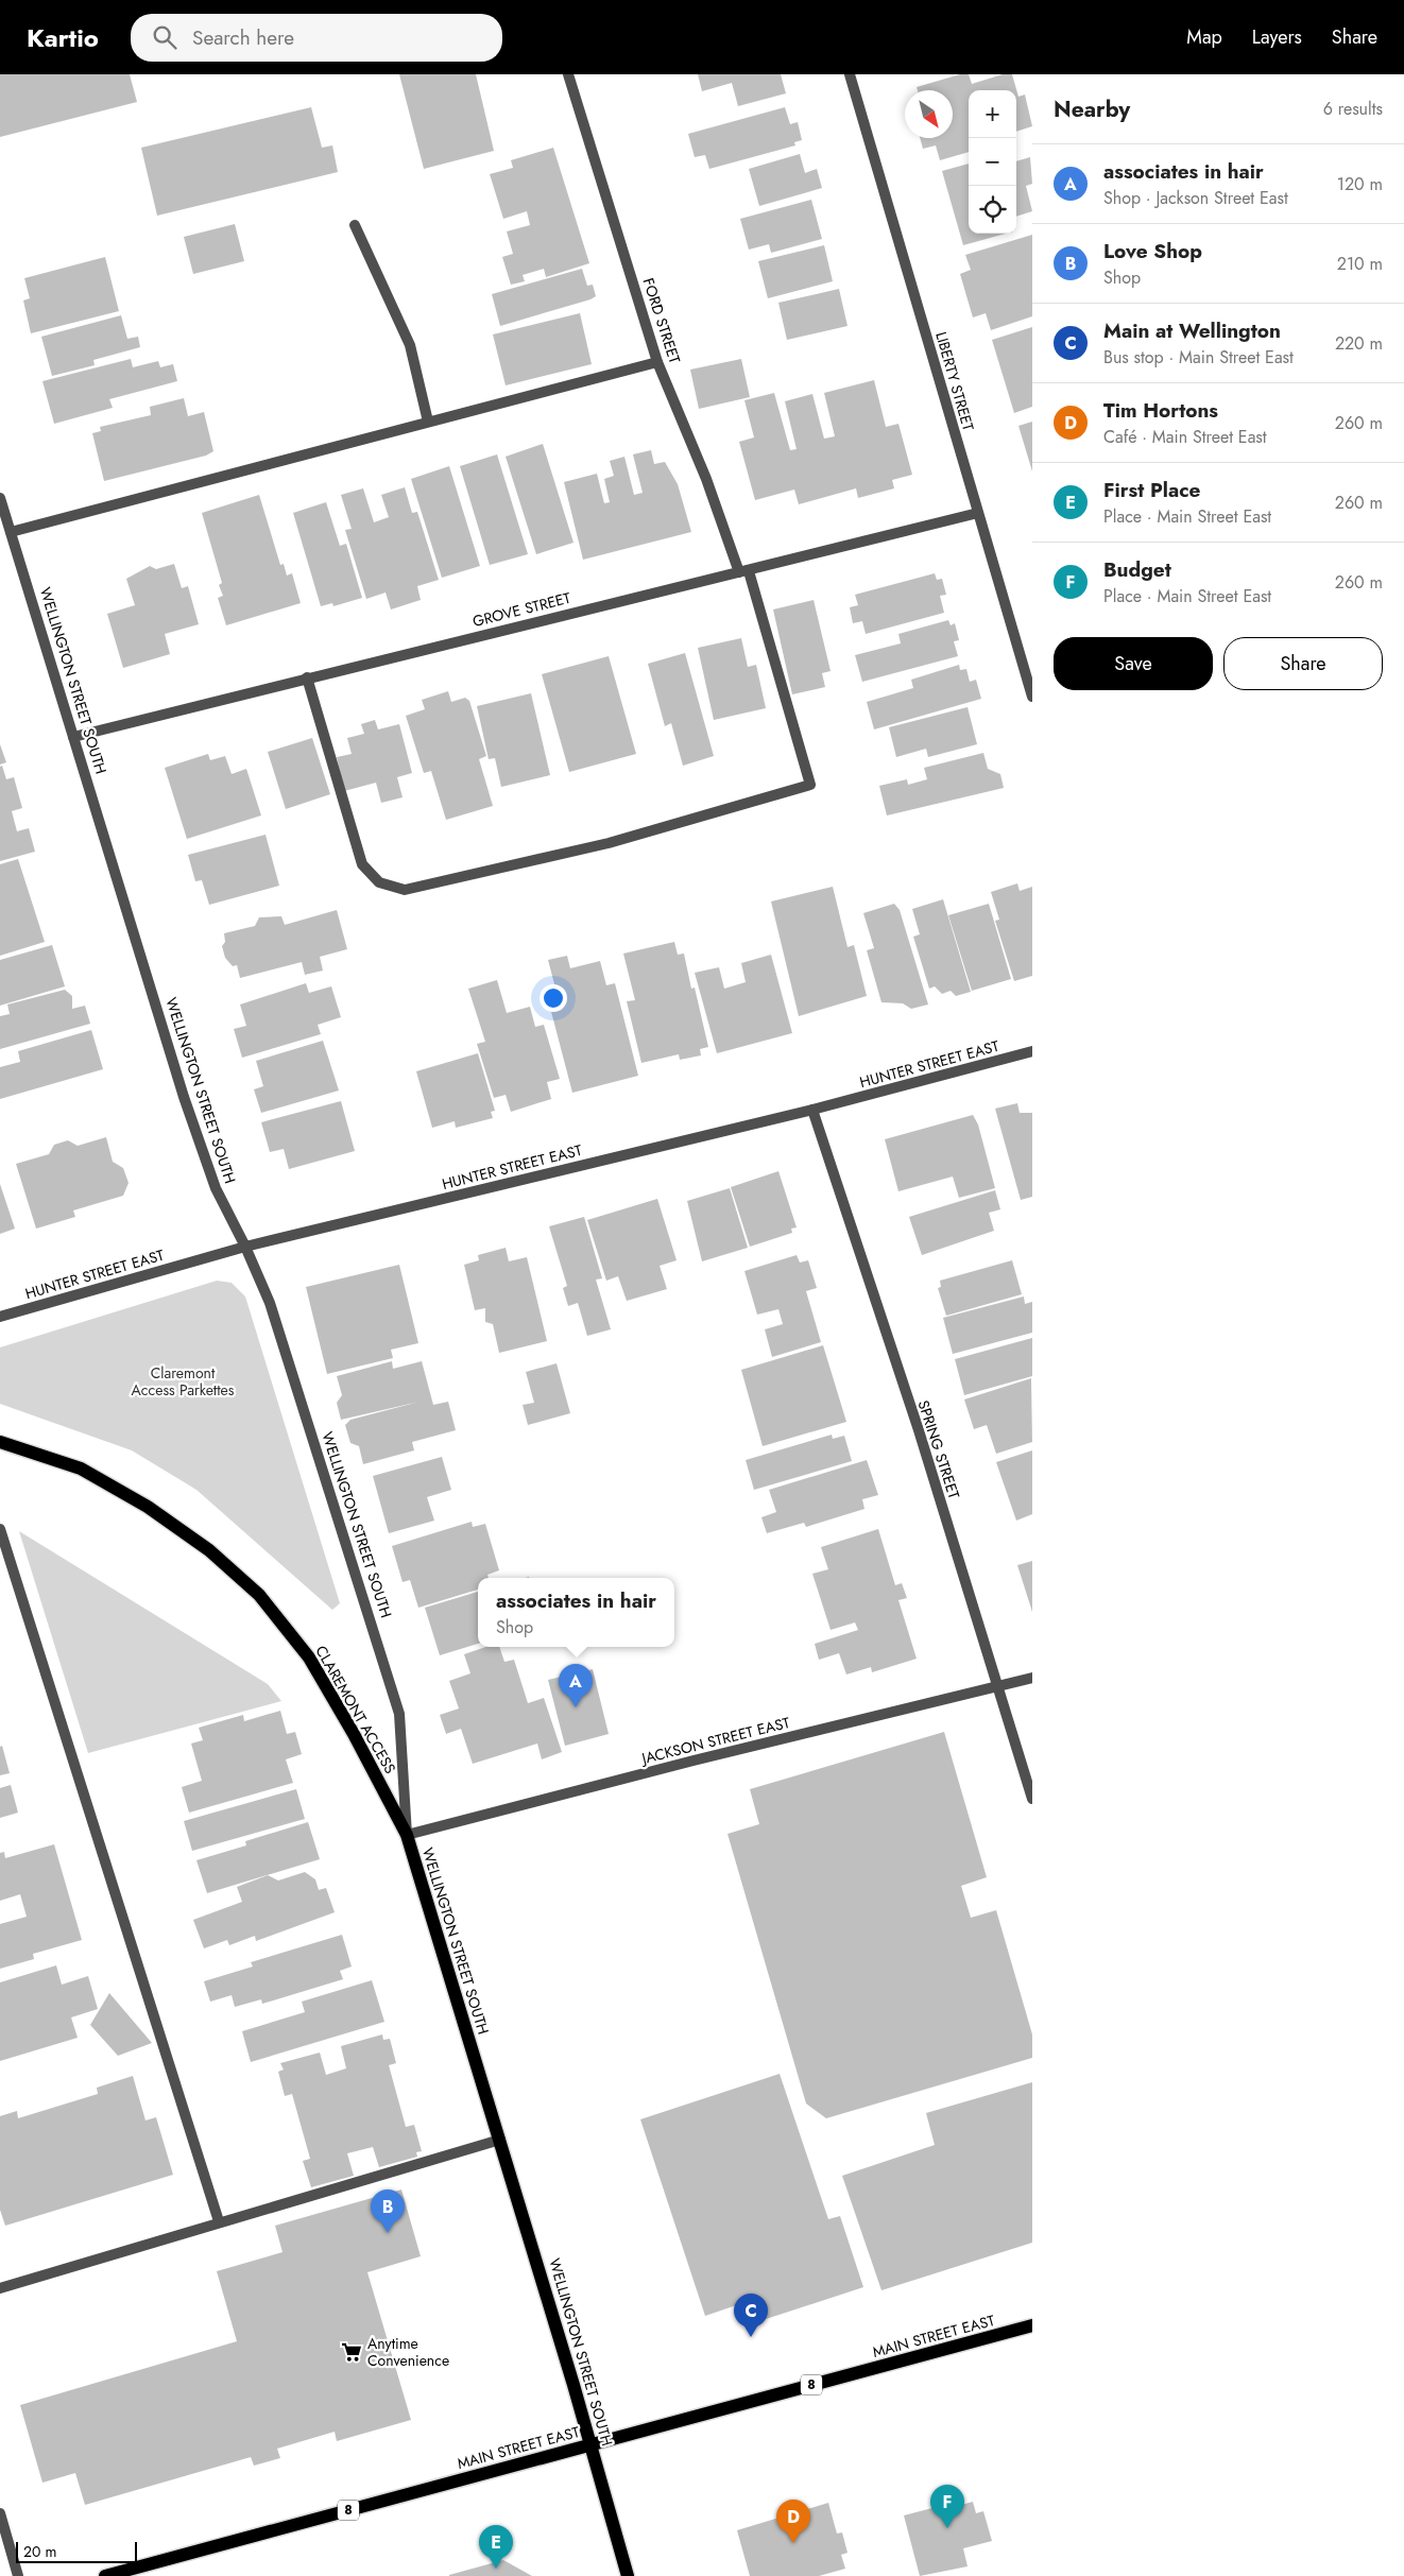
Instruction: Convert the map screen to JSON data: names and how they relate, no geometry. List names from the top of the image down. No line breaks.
{"streets":{"main road":["WELLINGTON STREET SOUTH","CLAREMONT ACCESS","MAIN STREET EAST","8"],"street":["FORD STREET","LIBERTY STREET","GROVE STREET","HUNTER STREET EAST","SPRING STREET","JACKSON STREET EAST"]},"crossings":[["FORD STREET","GROVE STREET"],["LIBERTY STREET","GROVE STREET"],["GROVE STREET","WELLINGTON STREET SOUTH"],["WELLINGTON STREET SOUTH","HUNTER STREET EAST"],["WELLINGTON STREET SOUTH","CLAREMONT ACCESS"],["WELLINGTON STREET SOUTH","JACKSON STREET EAST"],["WELLINGTON STREET SOUTH","MAIN STREET EAST"],["HUNTER STREET EAST","SPRING STREET"],["SPRING STREET","JACKSON STREET EAST"],["CLAREMONT ACCESS","JACKSON STREET EAST"]],"parks":["Claremont Access Parkettes"],"places":{"supermarket":["Anytime Convenience"]},"scale_bar":"20 m","north":"bottom right","page":{"header":"Kartio","search":"Search here","nav":["Map","Layers","Share"],"heading":["Nearby","6 results"],"map_buttons":["+","−"],"list":[{"mark":"A","name":"associates in hair","note":"Shop · Jackson Street East","value":"120 m"},{"mark":"B","name":"Love Shop","note":"Shop","value":"210 m"},{"mark":"C","name":"Main at Wellington","note":"Bus stop · Main Street East","value":"220 m"},{"mark":"D","name":"Tim Hortons","note":"Café · Main Street East","value":"260 m"},{"mark":"E","name":"First Place","note":"Place · Main Street East","value":"260 m"},{"mark":"F","name":"Budget","note":"Place · Main Street East","value":"260 m"}],"buttons":["Save","Share"],"popup":["associates in hair","Shop"],"pins":["A","B","C","F","D","E"],"scale":"20 m"}}
